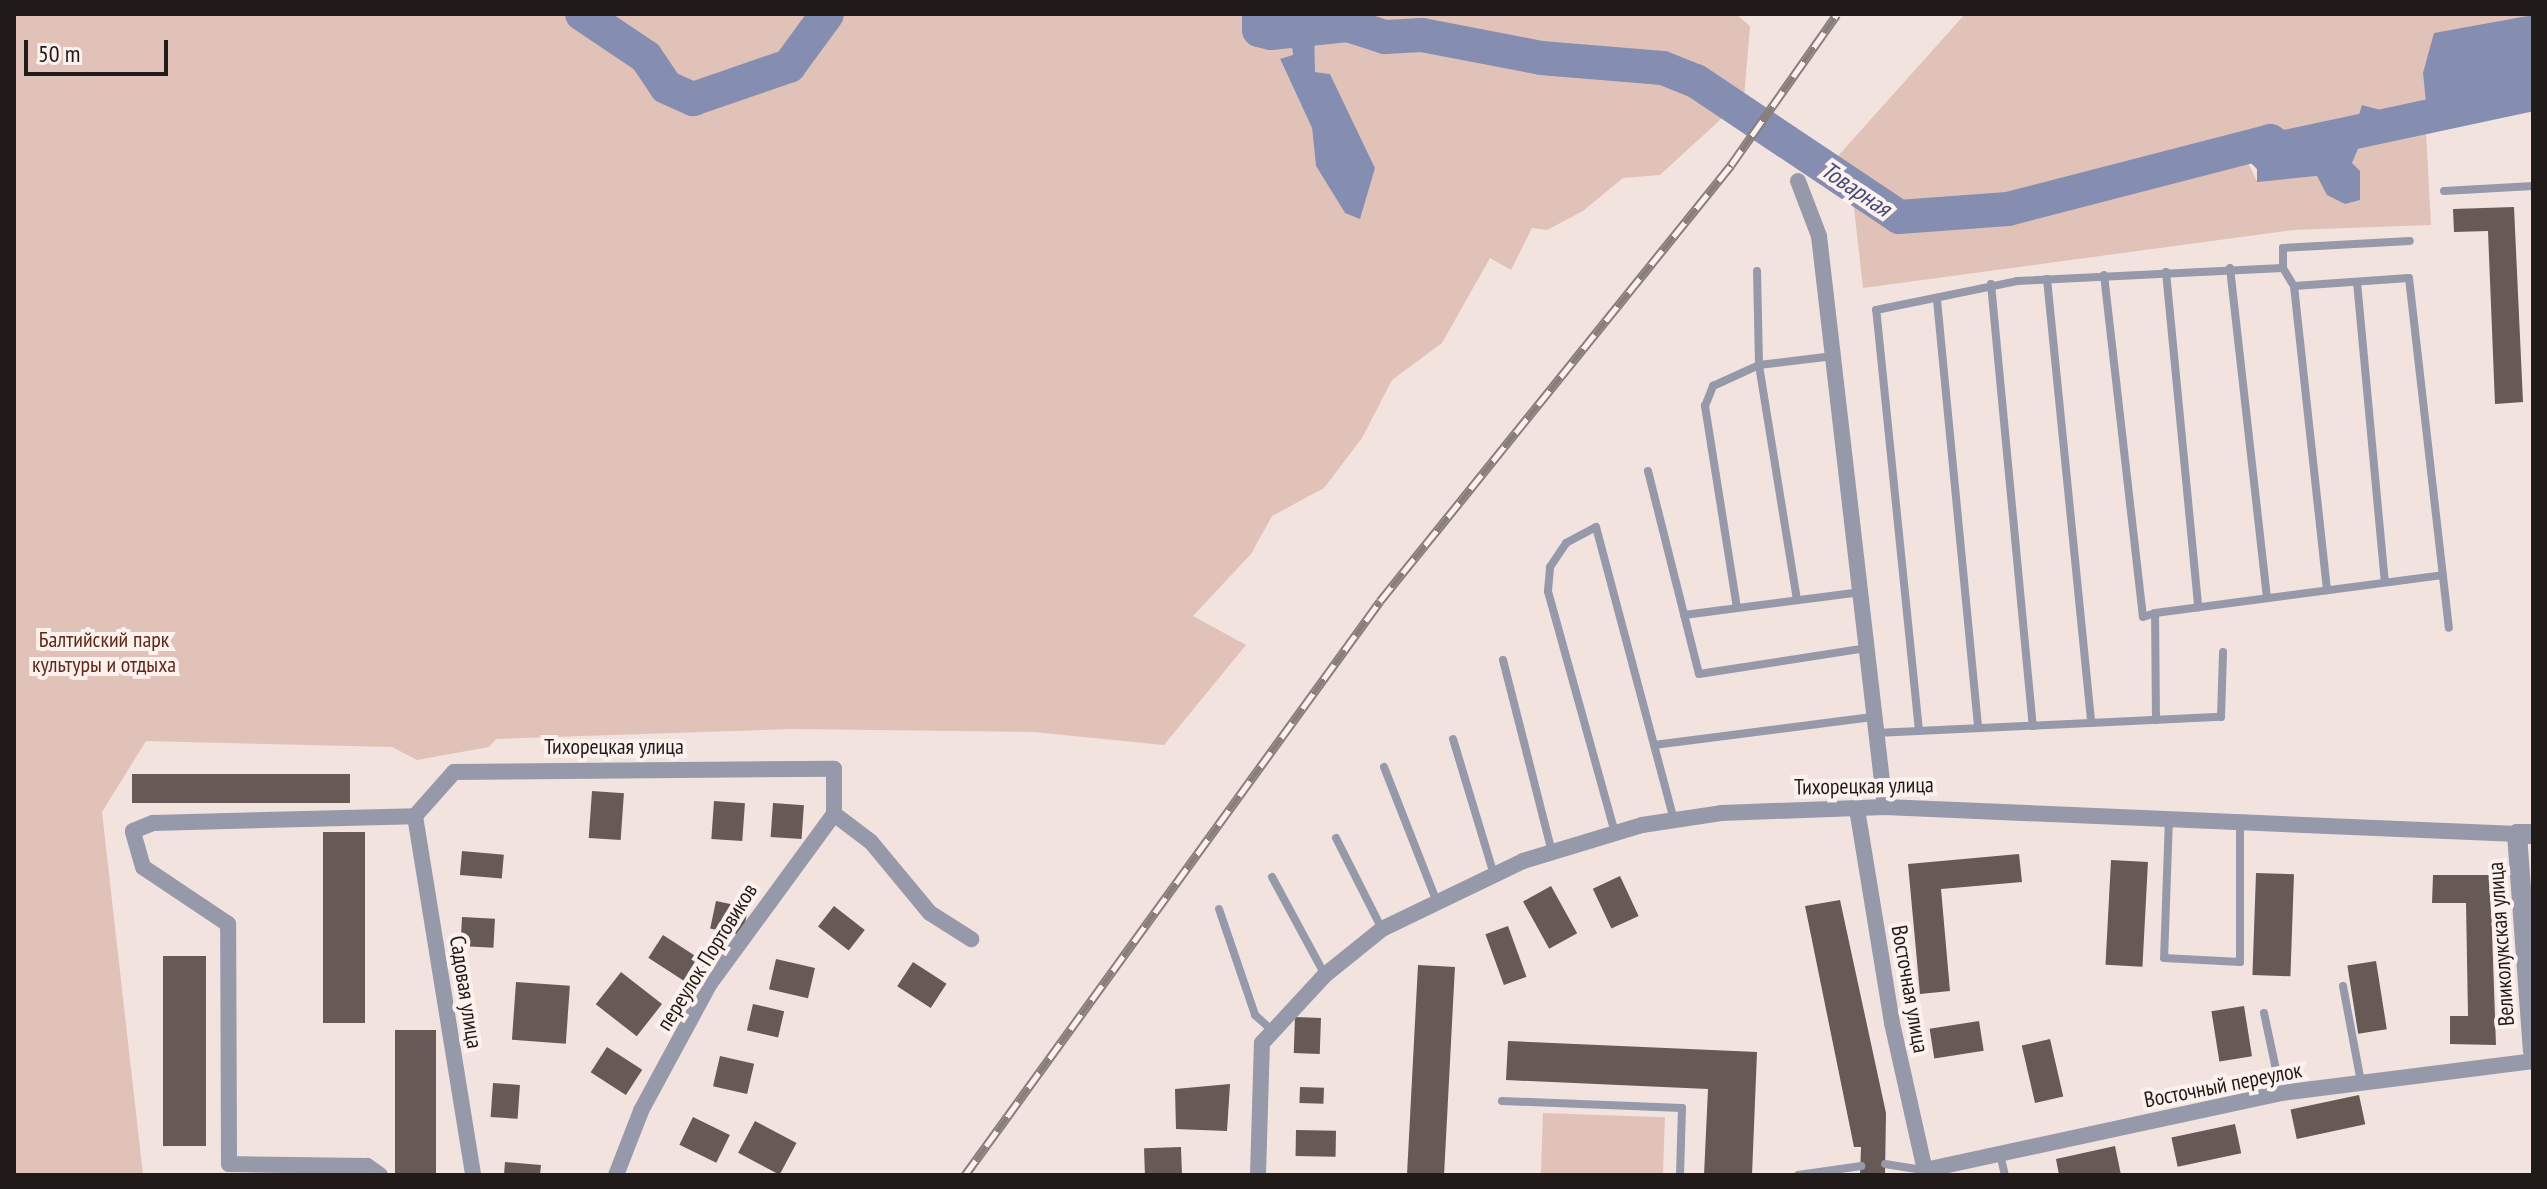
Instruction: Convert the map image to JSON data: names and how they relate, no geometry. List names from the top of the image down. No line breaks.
{"streets":{"street":["Тихорецкая улица","Великолукская улица","переулок Портовиков","Восточная улица","Садовая улица","Восточный переулок"]},"crossings":[["Тихорецкая улица","Великолукская улица"],["Тихорецкая улица","переулок Портовиков"],["Тихорецкая улица","Восточная улица"],["Тихорецкая улица","Садовая улица"],["Восточная улица","Восточный переулок"]],"water":["Товарная"],"parks":["Балтийский парк культуры и отдыха"],"scale_bar":"50 m"}
